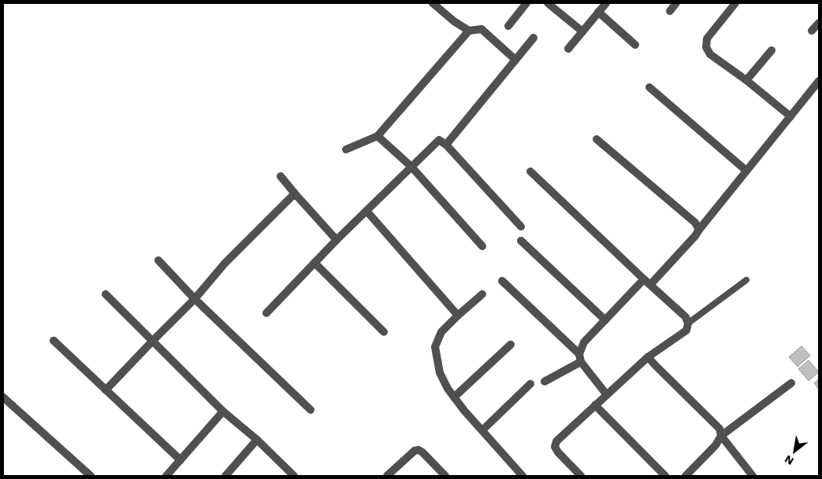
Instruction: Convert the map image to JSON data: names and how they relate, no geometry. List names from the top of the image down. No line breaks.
{"north":"bottom left"}
